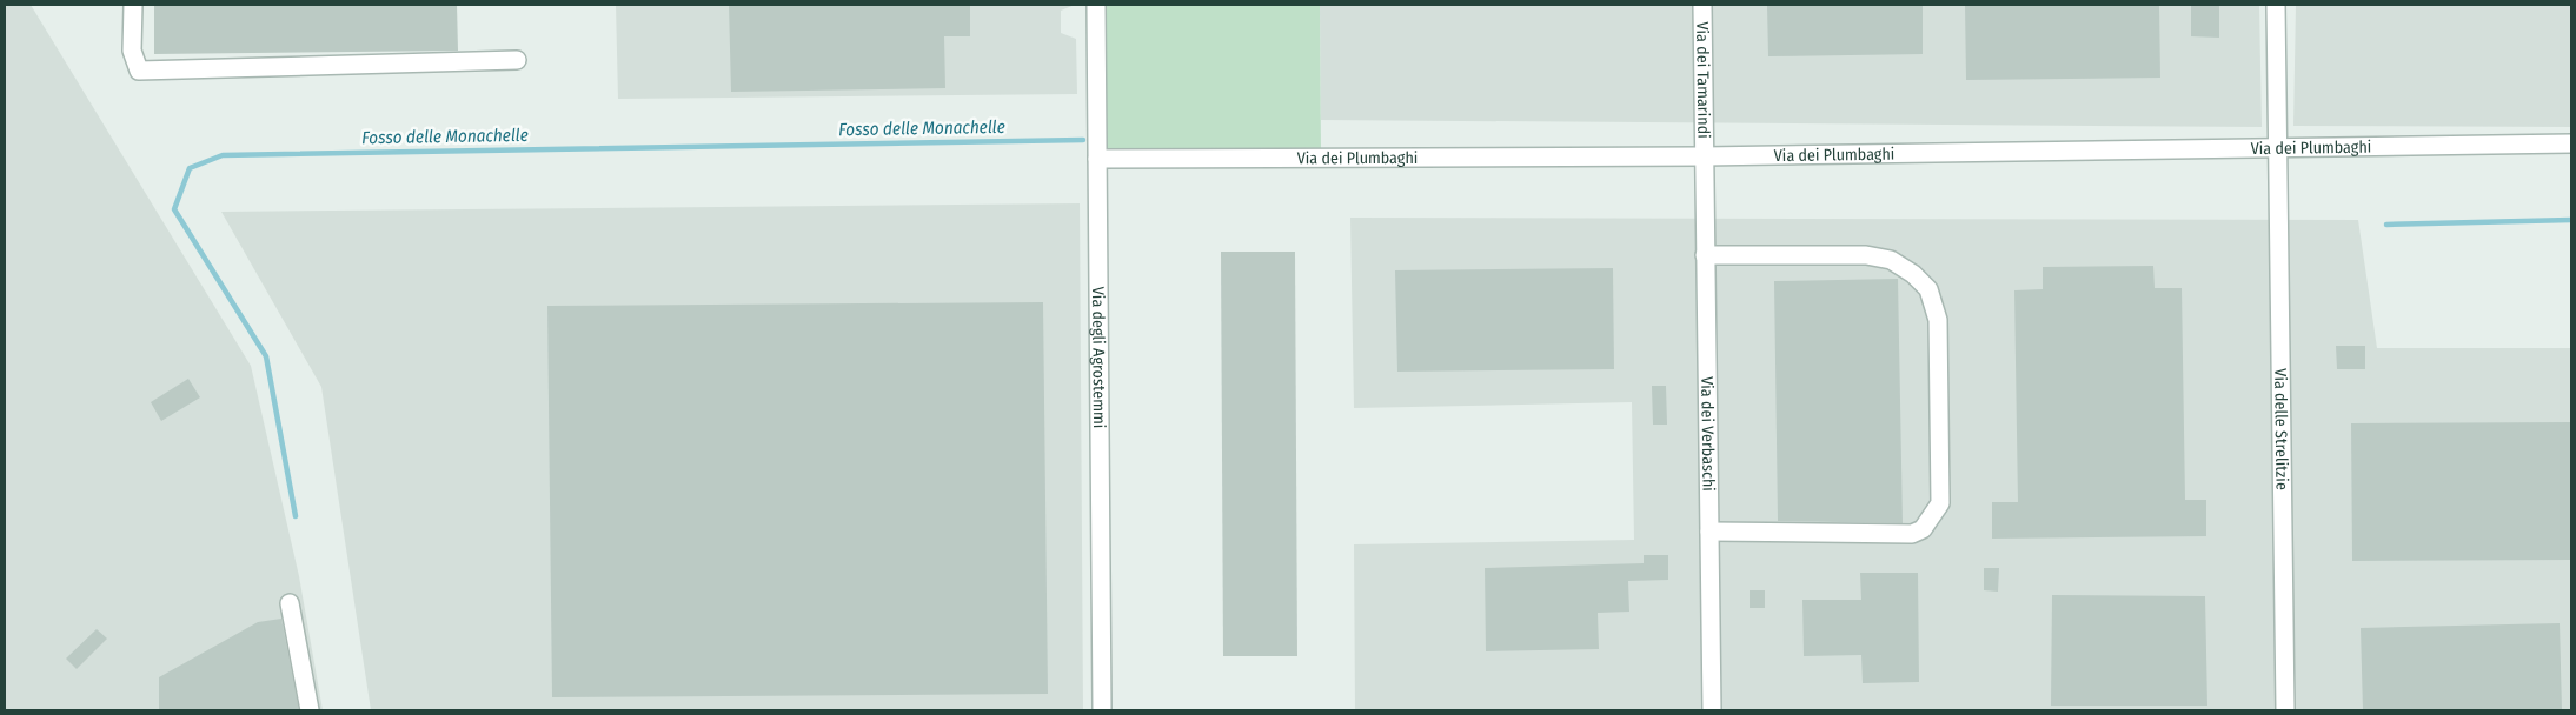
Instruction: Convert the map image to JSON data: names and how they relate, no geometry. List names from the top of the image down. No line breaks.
{"streets":{"street":["Via dei Tamarindi","Via dei Plumbaghi","Via degli Agrostemmi","Via delle Strelitzie","Via dei Verbaschi"]},"crossings":[["Via dei Tamarindi","Via dei Plumbaghi"],["Via dei Tamarindi","Via dei Verbaschi"],["Via dei Plumbaghi","Via degli Agrostemmi"],["Via dei Plumbaghi","Via delle Strelitzie"],["Via dei Plumbaghi","Via dei Verbaschi"]],"water":["Fosso delle Monachelle"]}
